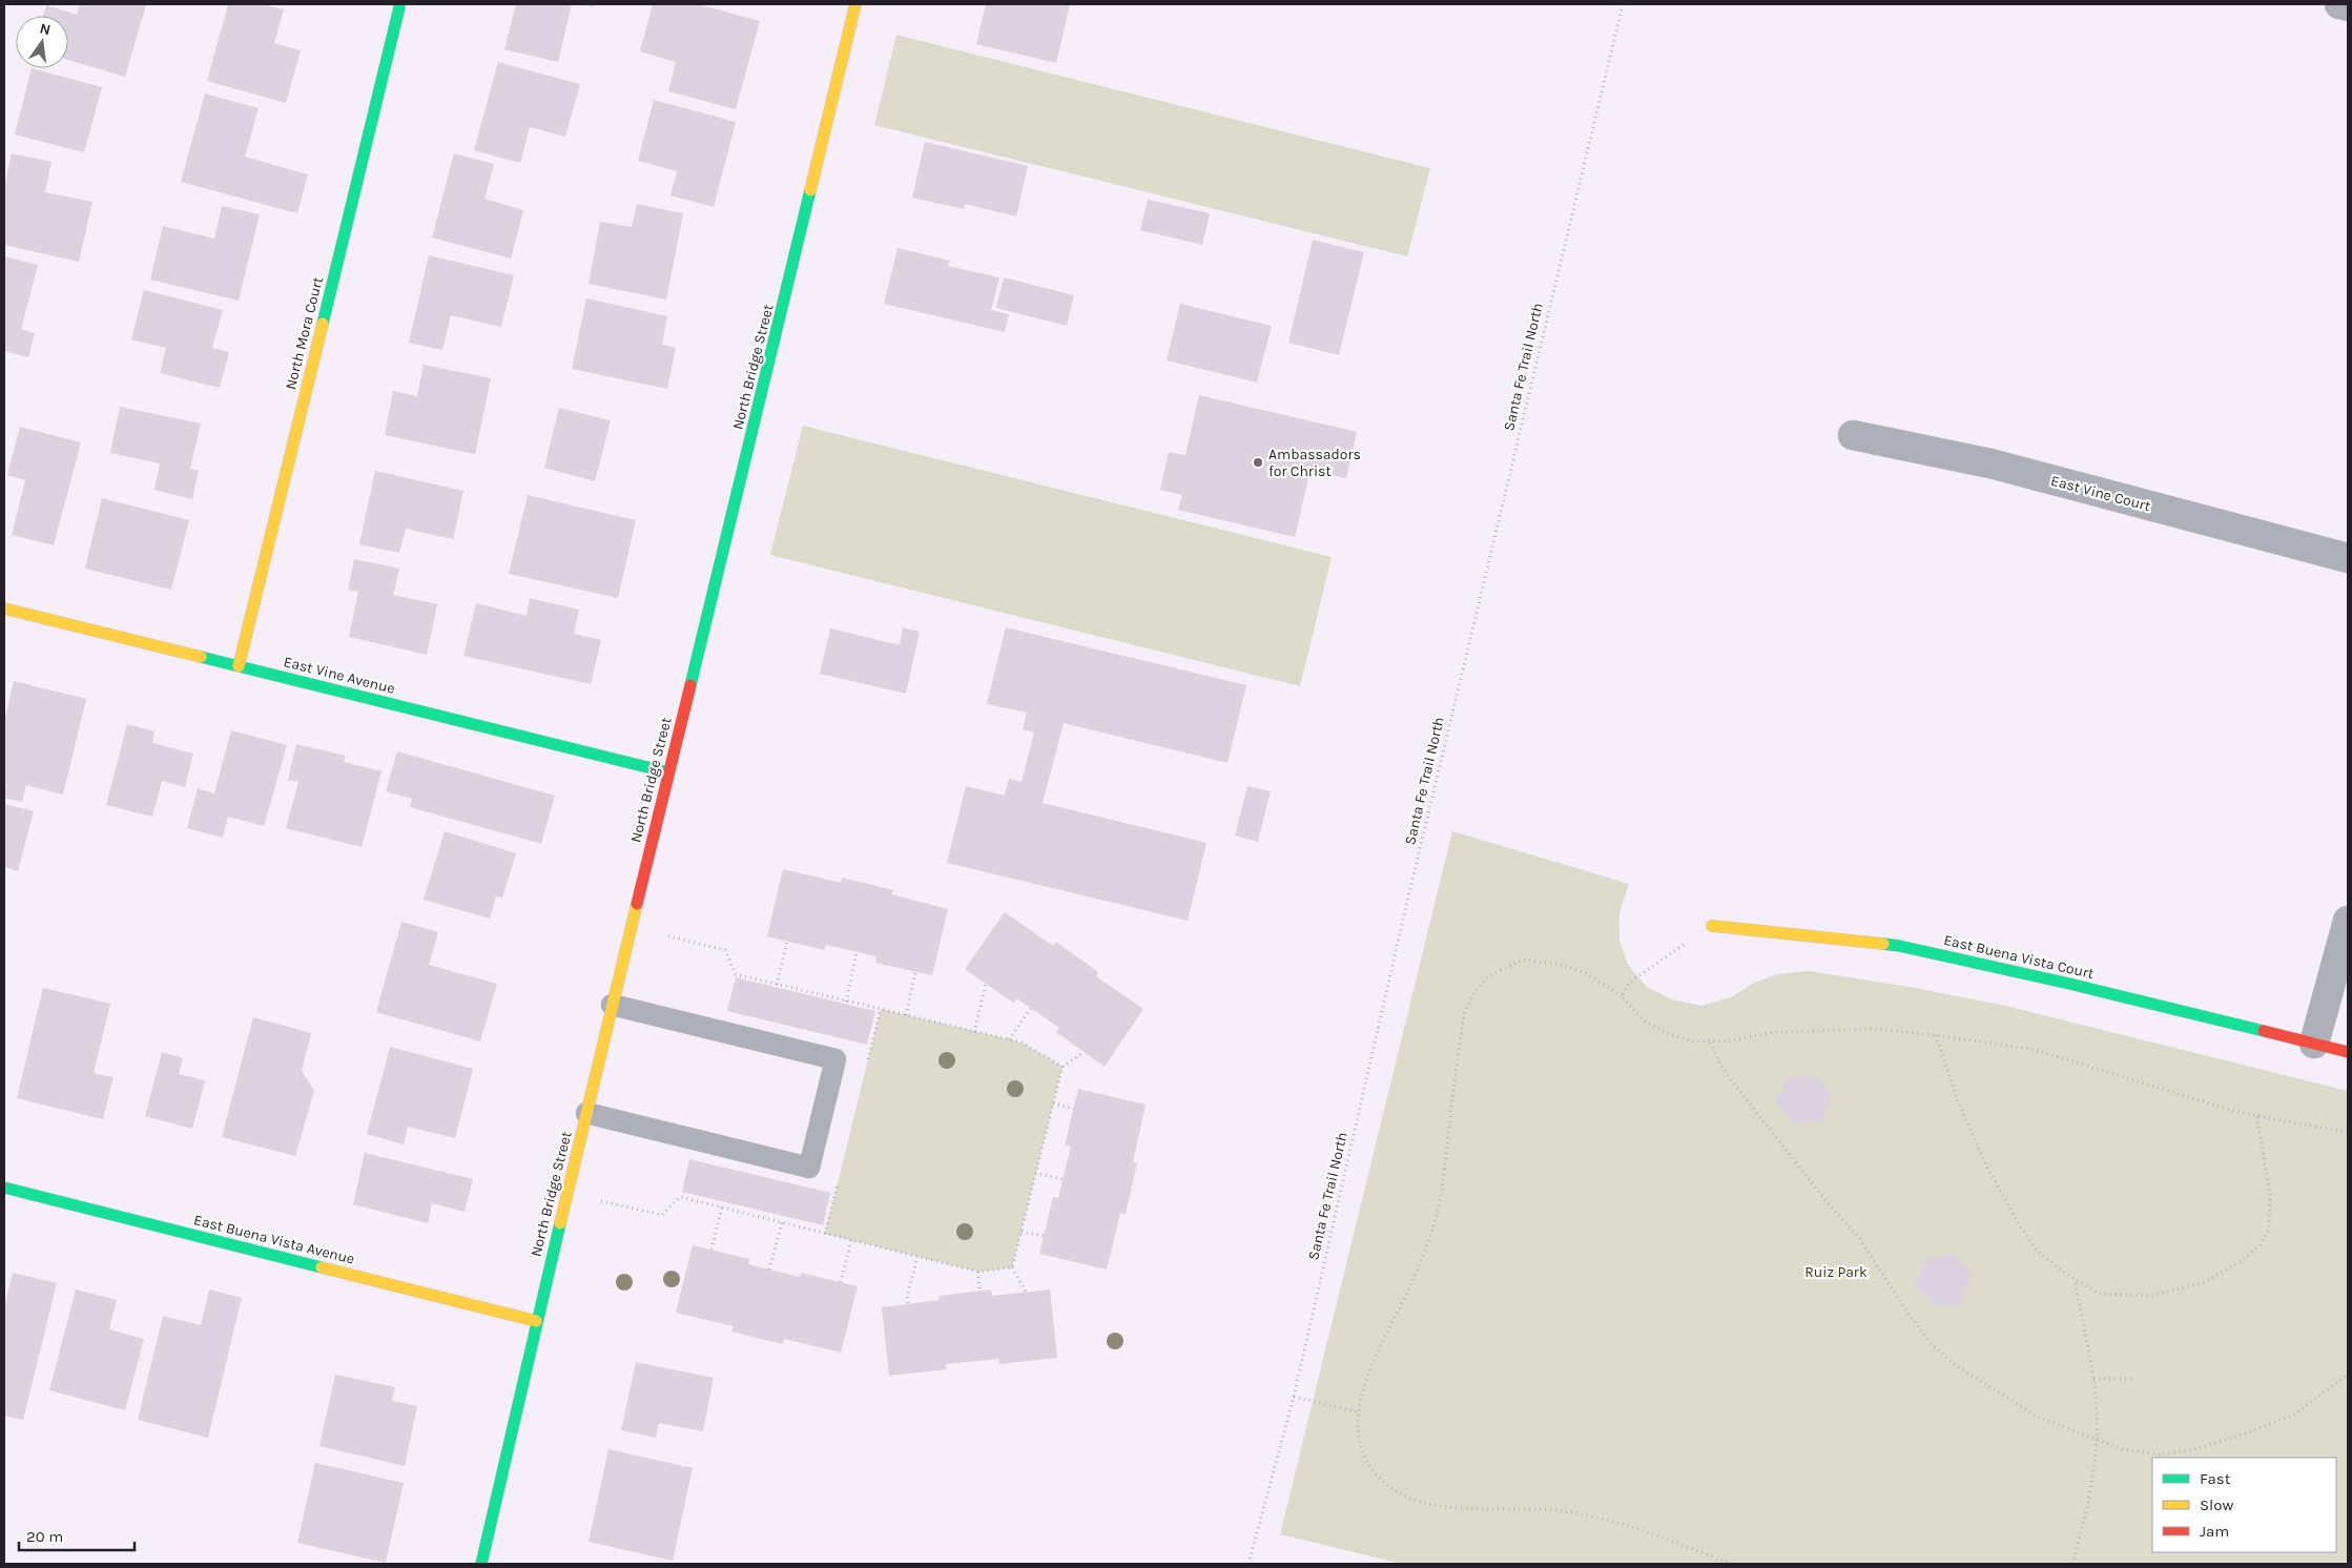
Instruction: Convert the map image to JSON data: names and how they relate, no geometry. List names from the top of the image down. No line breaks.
{"streets":{"street":["North Mora Court","North Bridge Street","East Vine Court","East Vine Avenue","East Buena Vista Court","East Buena Vista Avenue"],"path":["Santa Fe Trail North"]},"crossings":[["North Mora Court","East Vine Avenue"],["North Bridge Street","East Vine Avenue"],["North Bridge Street","East Buena Vista Avenue"]],"parks":["Ruiz Park"],"places":["Ambassadors for Christ"],"legend":["Fast","Slow","Jam"],"scale_bar":"20 m","north":"top"}
